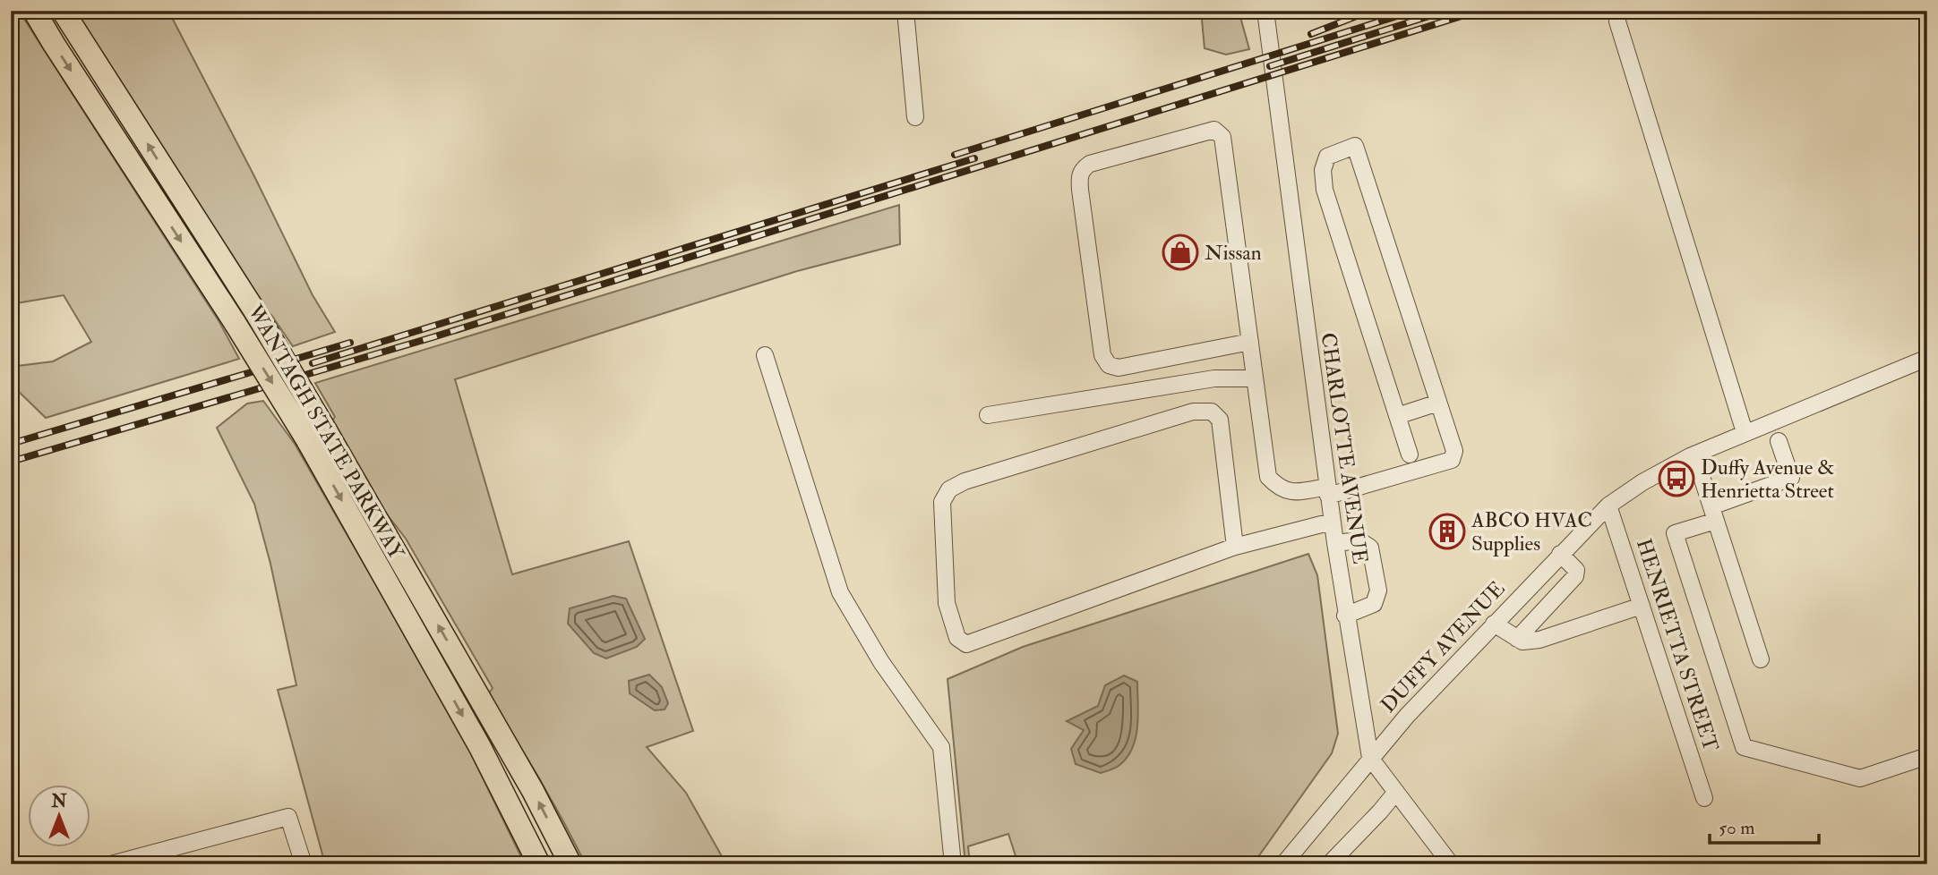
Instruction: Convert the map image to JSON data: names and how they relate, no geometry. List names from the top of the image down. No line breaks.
{"streets":{"highway":["WANTAGH STATE PARKWAY"],"street":["CHARLOTTE AVENUE","HENRIETTA STREET","DUFFY AVENUE"]},"crossings":[["CHARLOTTE AVENUE","DUFFY AVENUE"],["HENRIETTA STREET","DUFFY AVENUE"]],"places":{"shop":["Nissan"],"bus stop":["Duffy Avenue & Henrietta Street"],"building":["ABCO HVAC Supplies"]},"scale_bar":"50 m","north":"top"}
